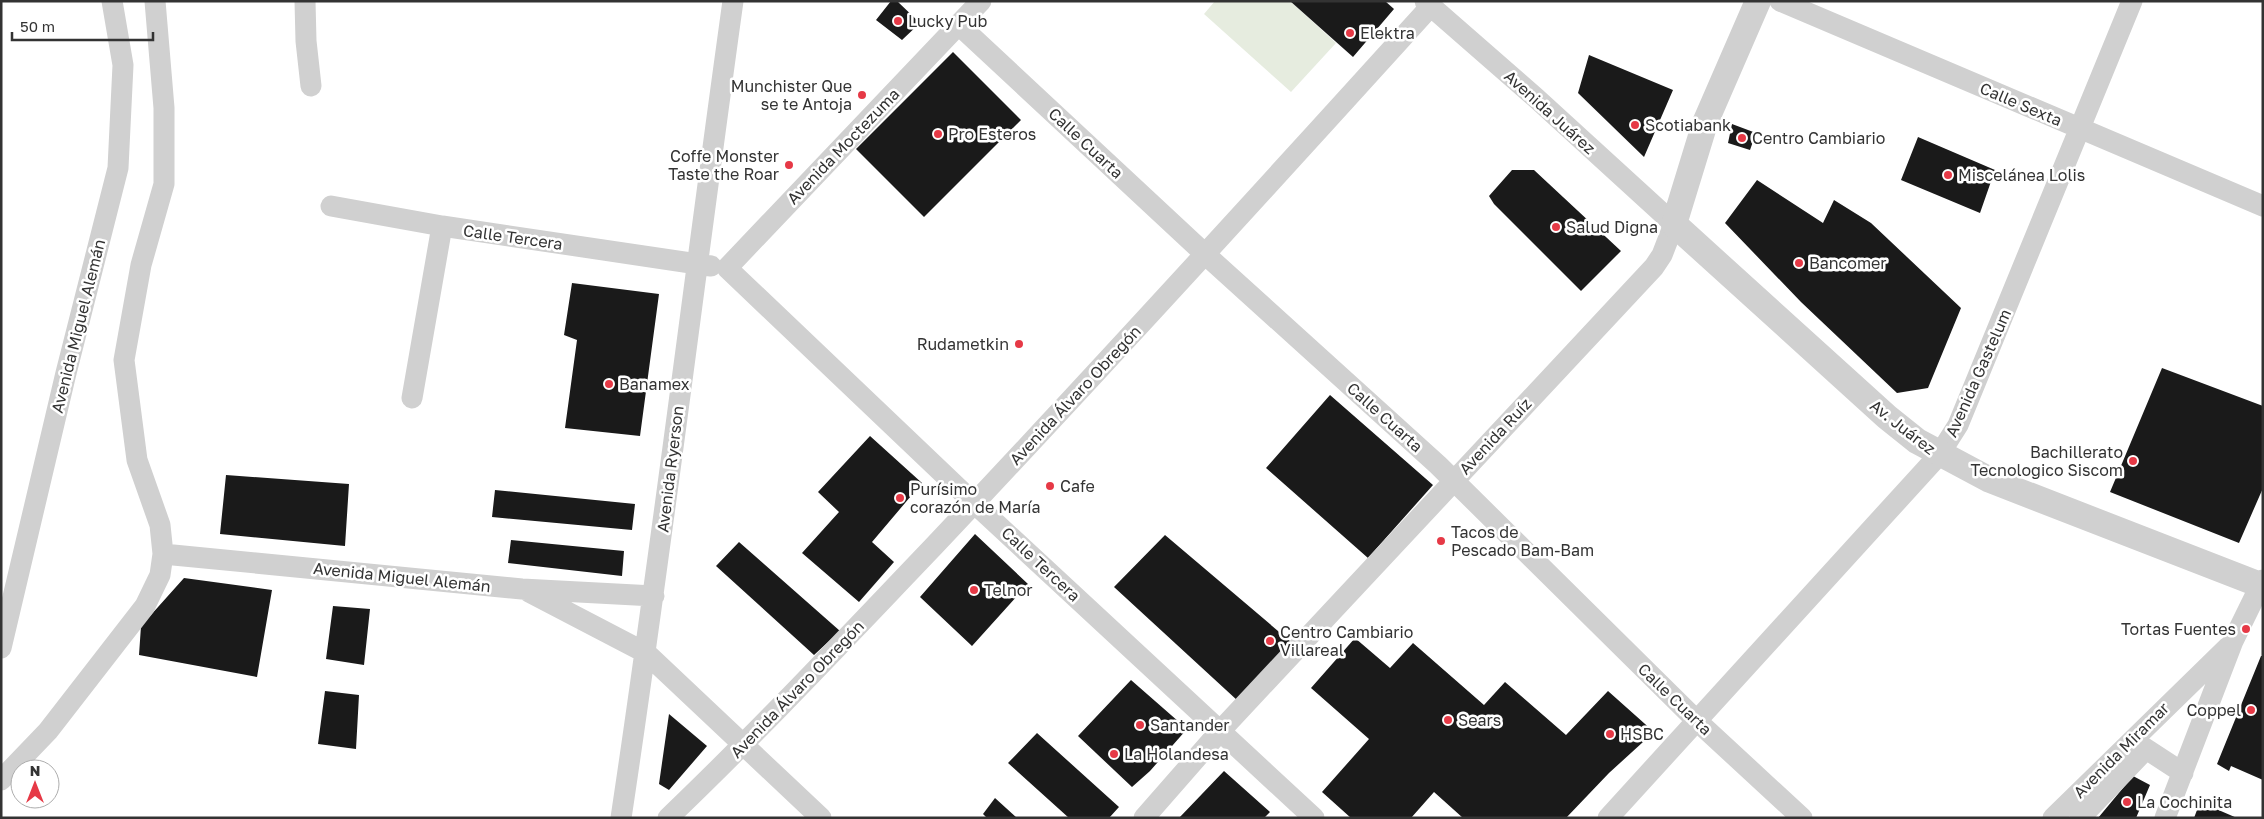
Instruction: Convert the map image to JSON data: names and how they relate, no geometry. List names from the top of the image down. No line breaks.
{"streets":{"street":["Calle Sexta","Avenida Juárez","Calle Cuarta","Avenida Moctezuma","Calle Tercera","Avenida Miguel Alemán","Avenida Gastelum","Avenida Álvaro Obregón","Av. Juárez","Avenida Ruíz","Avenida Ryerson","Avenida Miramar"]},"crossings":[["Calle Sexta","Avenida Gastelum"],["Avenida Juárez","Avenida Álvaro Obregón"],["Avenida Juárez","Av. Juárez"],["Avenida Juárez","Avenida Ruíz"],["Calle Cuarta","Avenida Moctezuma"],["Calle Cuarta","Avenida Gastelum"],["Calle Cuarta","Avenida Álvaro Obregón"],["Calle Cuarta","Avenida Ruíz"],["Avenida Moctezuma","Calle Tercera"],["Calle Tercera","Avenida Álvaro Obregón"],["Calle Tercera","Avenida Ruíz"],["Calle Tercera","Avenida Ryerson"],["Avenida Miguel Alemán","Avenida Álvaro Obregón"],["Avenida Miguel Alemán","Avenida Ryerson"],["Avenida Gastelum","Av. Juárez"],["Av. Juárez","Avenida Ruíz"]],"places":["Lucky Pub","Elektra","Munchister Que se te Antoja","Scotiabank","Pro Esteros","Centro Cambiario","Coffe Monster Taste the Roar","Miscelánea Lolis","Salud Digna","Bancomer","Rudametkin","Banamex","Bachillerato Tecnologico Siscom","Cafe","Purísimo corazón de María","Tacos de Pescado Bam-Bam","Telnor","Tortas Fuentes","Centro Cambiario Villareal","Coppel","Sears","Santander","HSBC","La Holandesa","La Cochinita"],"scale_bar":"50 m","north":"top"}
